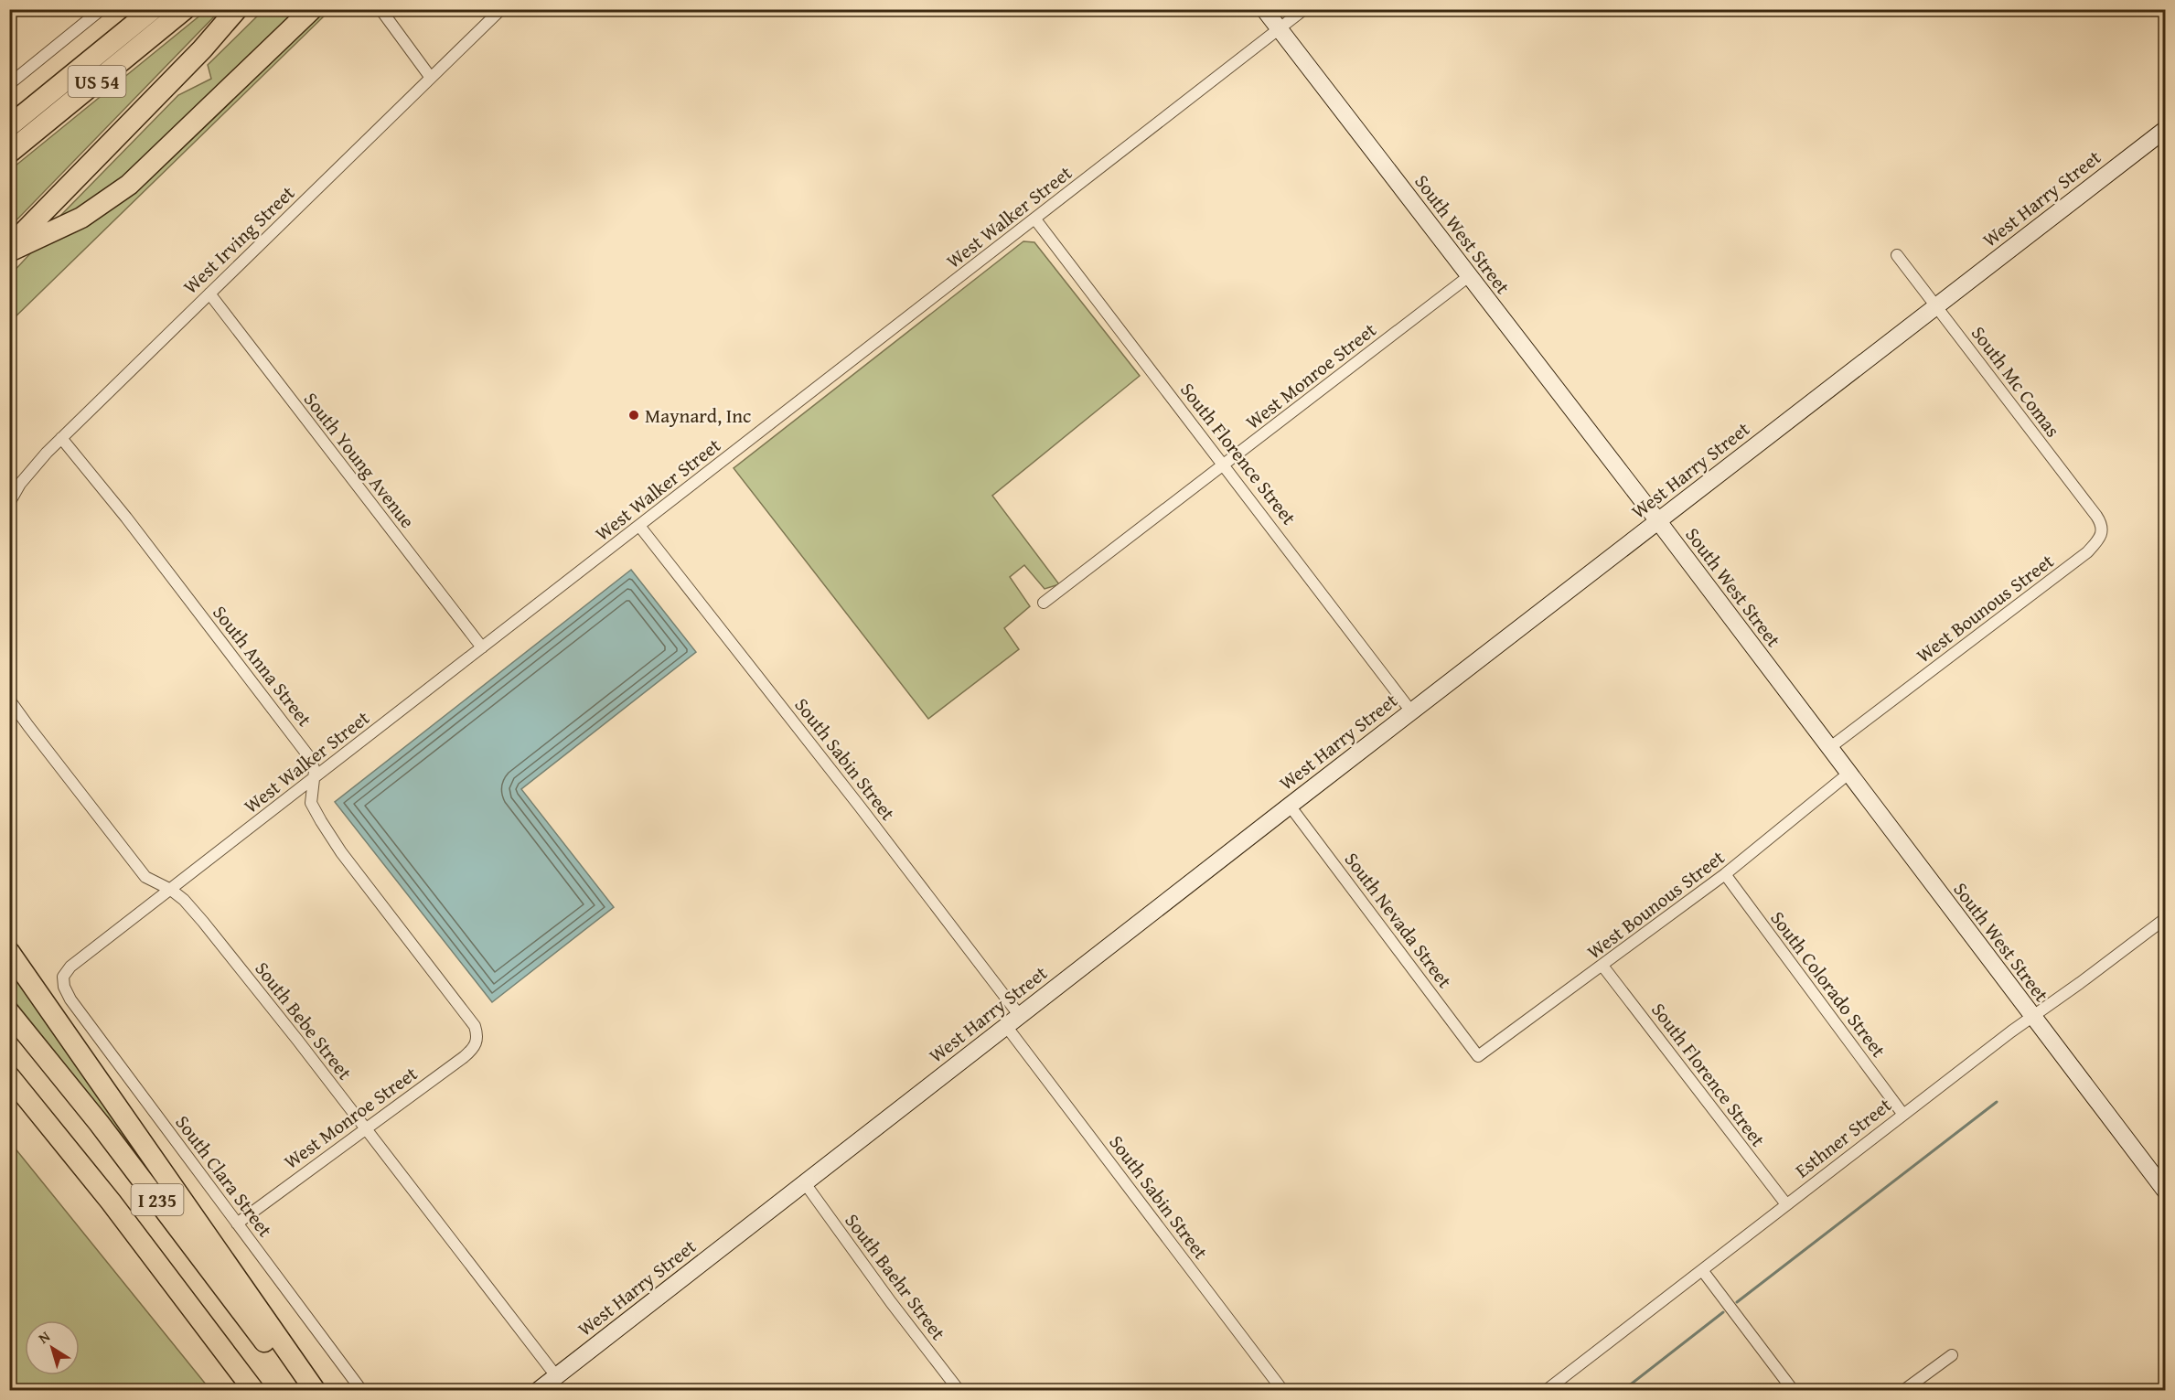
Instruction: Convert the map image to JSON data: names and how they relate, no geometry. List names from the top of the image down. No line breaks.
{"streets":{"highway":["US 54","I 235"],"street":["West Harry Street","West Walker Street","South West Street","West Irving Street","West Monroe Street","South Mc Comas","South Florence Street","South Young Avenue","West Bounous Street","South Anna Street","South Sabin Street","South Nevada Street","South Colorado Street","South Bebe Street","Esthner Street","South Clara Street","South Baehr Street"]},"crossings":[["West Harry Street","South West Street"],["West Harry Street","South Mc Comas"],["West Harry Street","South Florence Street"],["West Harry Street","South Sabin Street"],["West Harry Street","South Nevada Street"],["West Harry Street","South Bebe Street"],["West Harry Street","South Baehr Street"],["West Walker Street","South West Street"],["West Walker Street","South Florence Street"],["West Walker Street","South Young Avenue"],["West Walker Street","South Anna Street"],["West Walker Street","South Sabin Street"],["West Walker Street","South Bebe Street"],["West Walker Street","South Clara Street"],["South West Street","West Monroe Street"],["South West Street","West Bounous Street"],["South West Street","Esthner Street"],["West Irving Street","South Young Avenue"],["West Irving Street","South Anna Street"],["West Monroe Street","South Florence Street"],["West Monroe Street","South Anna Street"],["West Monroe Street","South Bebe Street"],["West Monroe Street","South Clara Street"],["South Mc Comas","West Bounous Street"],["South Florence Street","West Bounous Street"],["South Florence Street","Esthner Street"],["West Bounous Street","South Nevada Street"],["West Bounous Street","South Colorado Street"],["South Colorado Street","Esthner Street"]],"places":["Maynard, Inc"],"north":"top left"}
